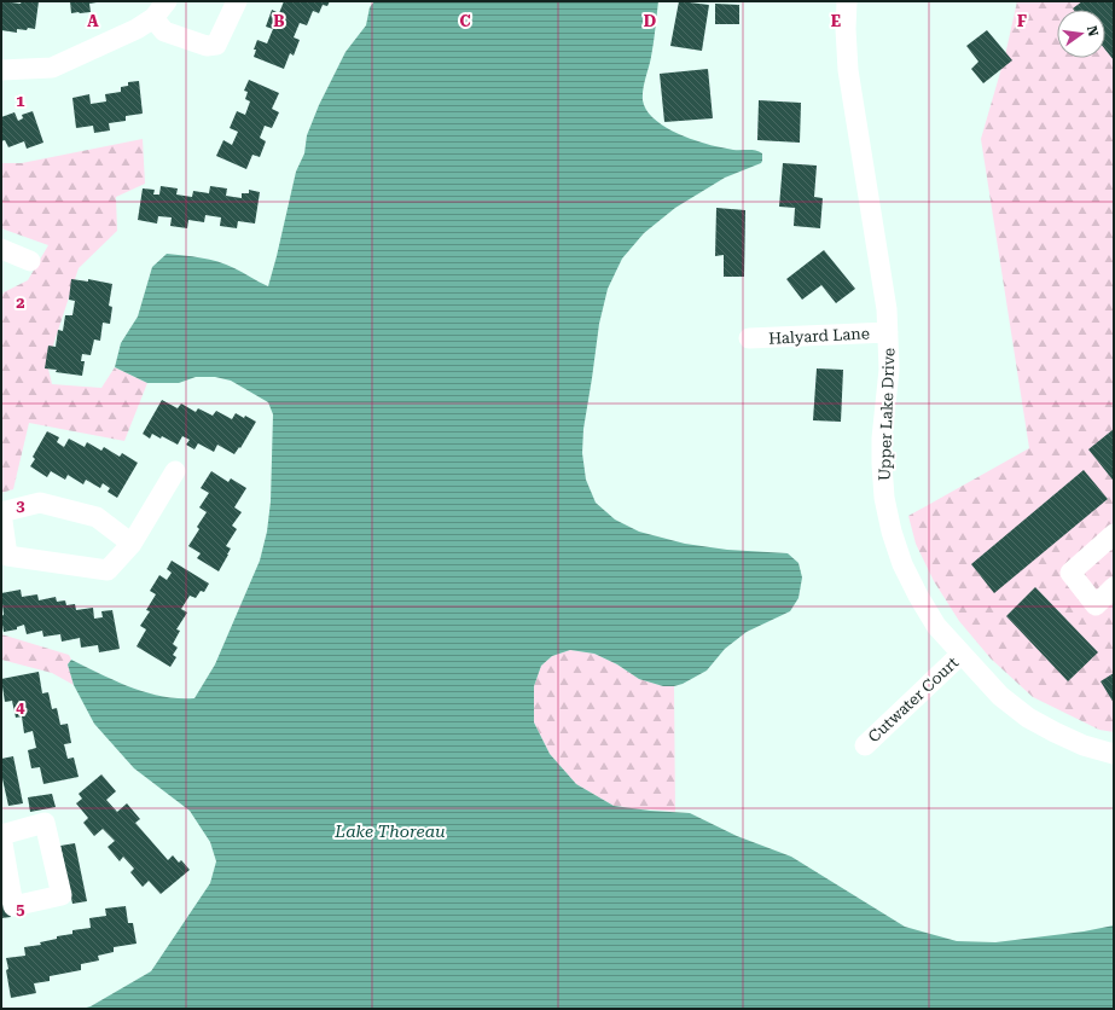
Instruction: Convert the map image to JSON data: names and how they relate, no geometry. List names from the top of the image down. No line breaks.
{"streets":{"street":["Halyard Lane","Upper Lake Drive","Cutwater Court"]},"crossings":[["Halyard Lane","Upper Lake Drive"],["Upper Lake Drive","Cutwater Court"]],"water":["Lake Thoreau"],"north":"right","grid":{"columns":["A","B","C","D","E","F"],"rows":["1","2","3","4","5"]}}
